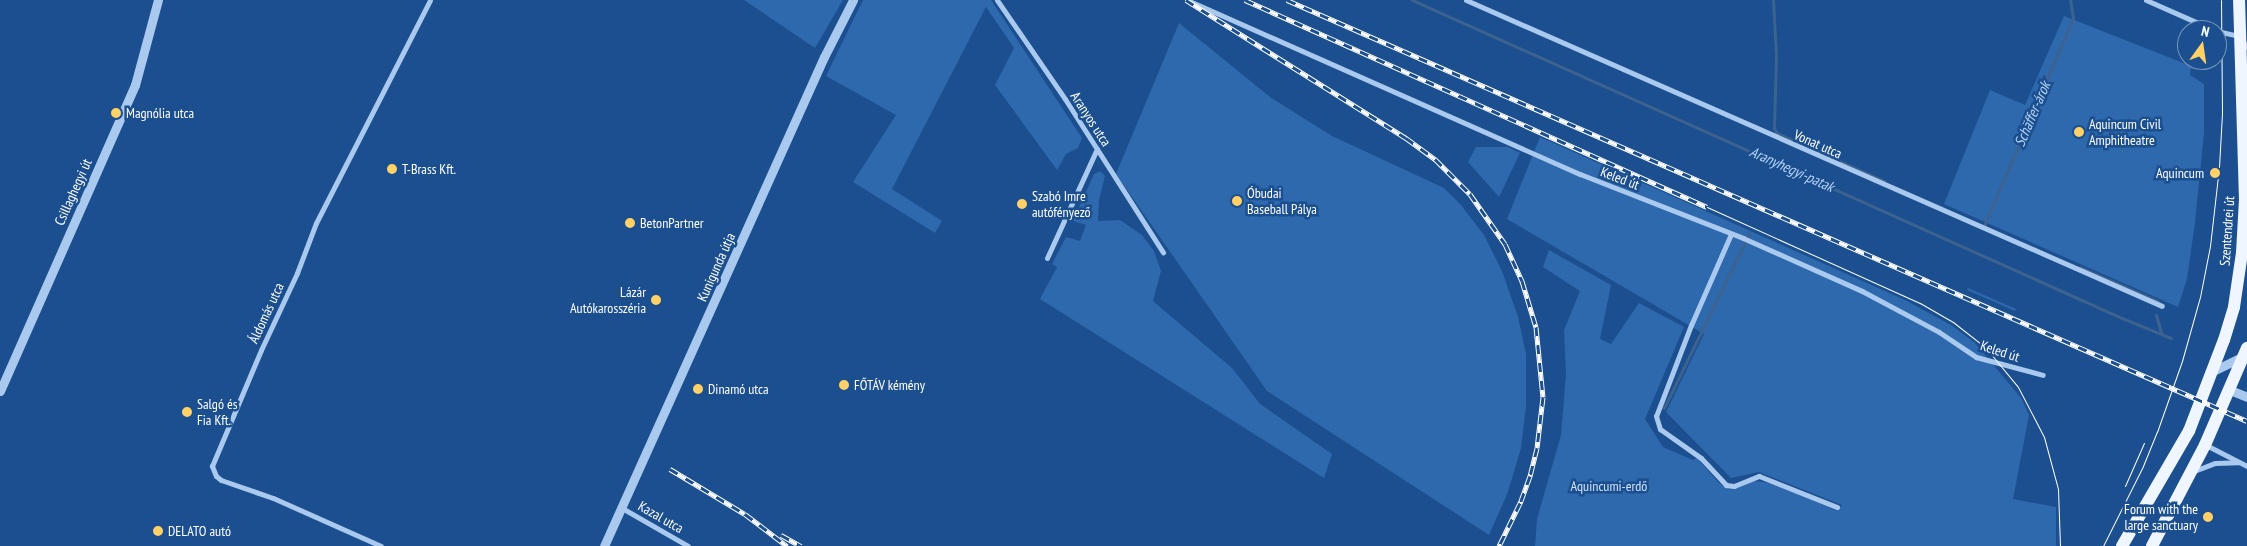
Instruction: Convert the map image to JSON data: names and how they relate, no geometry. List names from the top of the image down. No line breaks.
{"streets":{"main road":["Szentendrei út"],"street":["Aranyos utca","Vonat utca","Keled út","Csillaghegyi út","Kunigunda útja","Áldomás utca","Kazal utca"]},"crossings":[["Kunigunda útja","Kazal utca"]],"water":["Schäffer-árok","Aranyhegyi-patak"],"parks":["Aquincumi-erdő"],"places":["Magnólia utca","Aquincum Civil Amphitheatre","T-Brass Kft.","Aquincum","Óbudai Baseball Pálya","Szabó Imre autófényező","BetonPartner","Lázár Autókarosszéria","FŐTÁV kémény","Dinamó utca","Salgó és Fia Kft.","Forum with the large sanctuary","DELATO autó"],"north":"top"}
